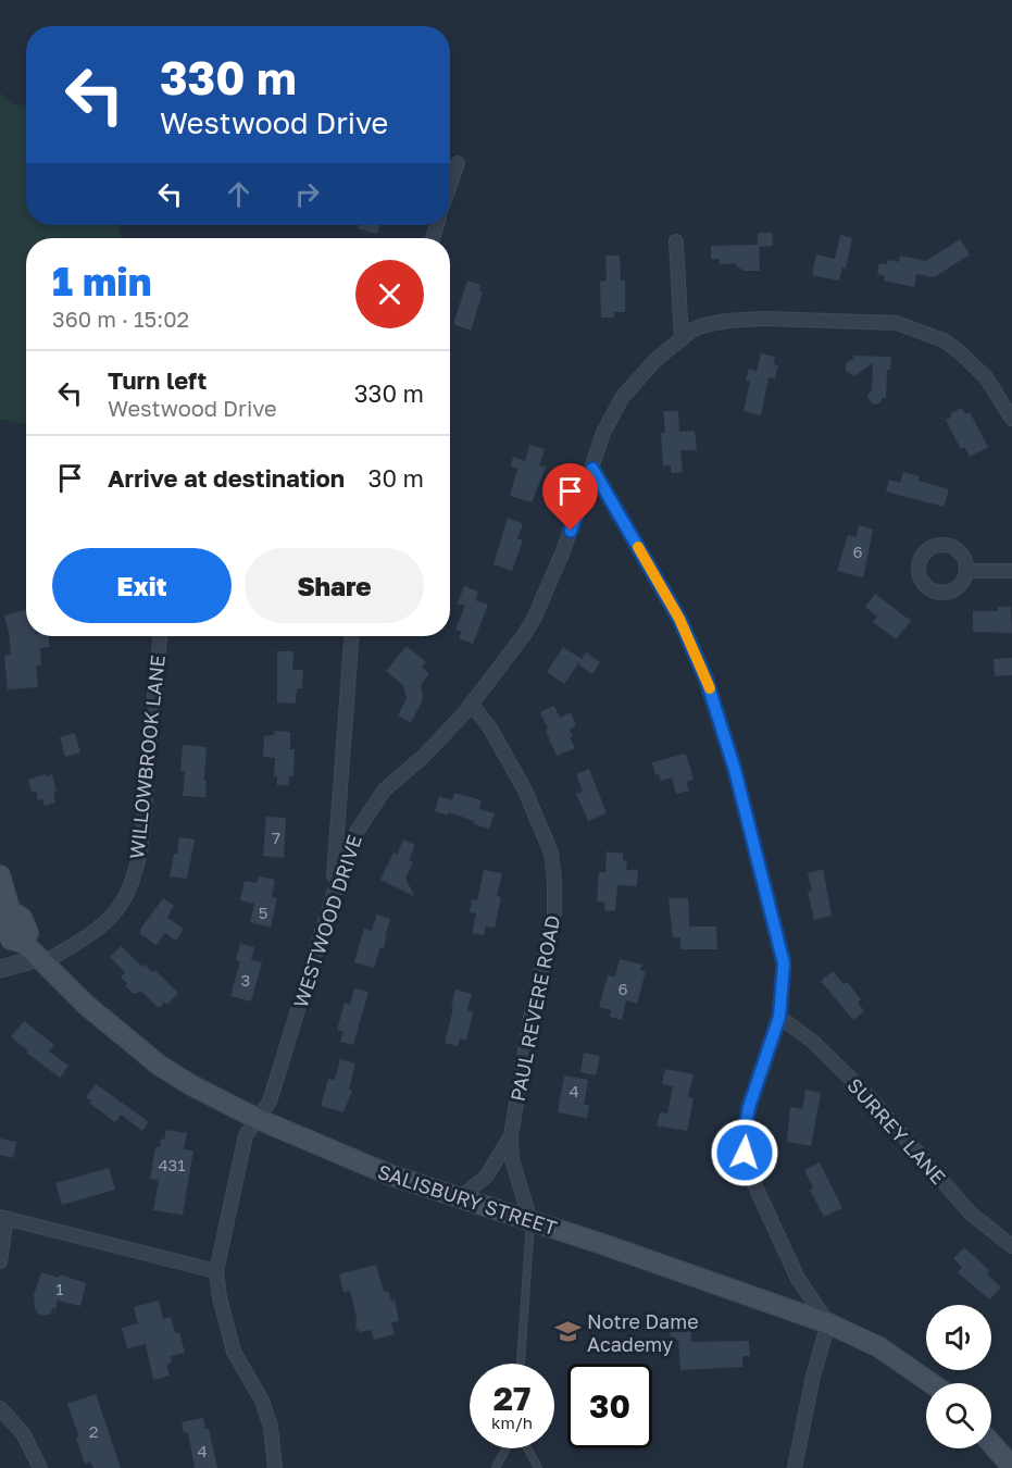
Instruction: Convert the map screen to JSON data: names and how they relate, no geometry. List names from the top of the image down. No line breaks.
{"streets":{"main road":["SALISBURY STREET"],"street":["WILLOWBROOK LANE","WESTWOOD DRIVE","PAUL REVERE ROAD","SURREY LANE"]},"crossings":[["WILLOWBROOK LANE","SALISBURY STREET"],["WESTWOOD DRIVE","PAUL REVERE ROAD"],["WESTWOOD DRIVE","SALISBURY STREET"],["PAUL REVERE ROAD","SALISBURY STREET"]],"places":{"school or university":["Notre Dame Academy"]},"house_numbers":["6","7","5","3","6","4","431","1","2","4"],"page":{"turn":["330 m","Westwood Drive"],"heading":["1 min","360 m · 15:02"],"list":[{"name":"Turn left","note":"Westwood Drive","value":"330 m"},{"name":"Arrive at destination","value":"30 m"}],"buttons":["Exit","Share"],"speed":"27 km/h","limit":"30"}}
